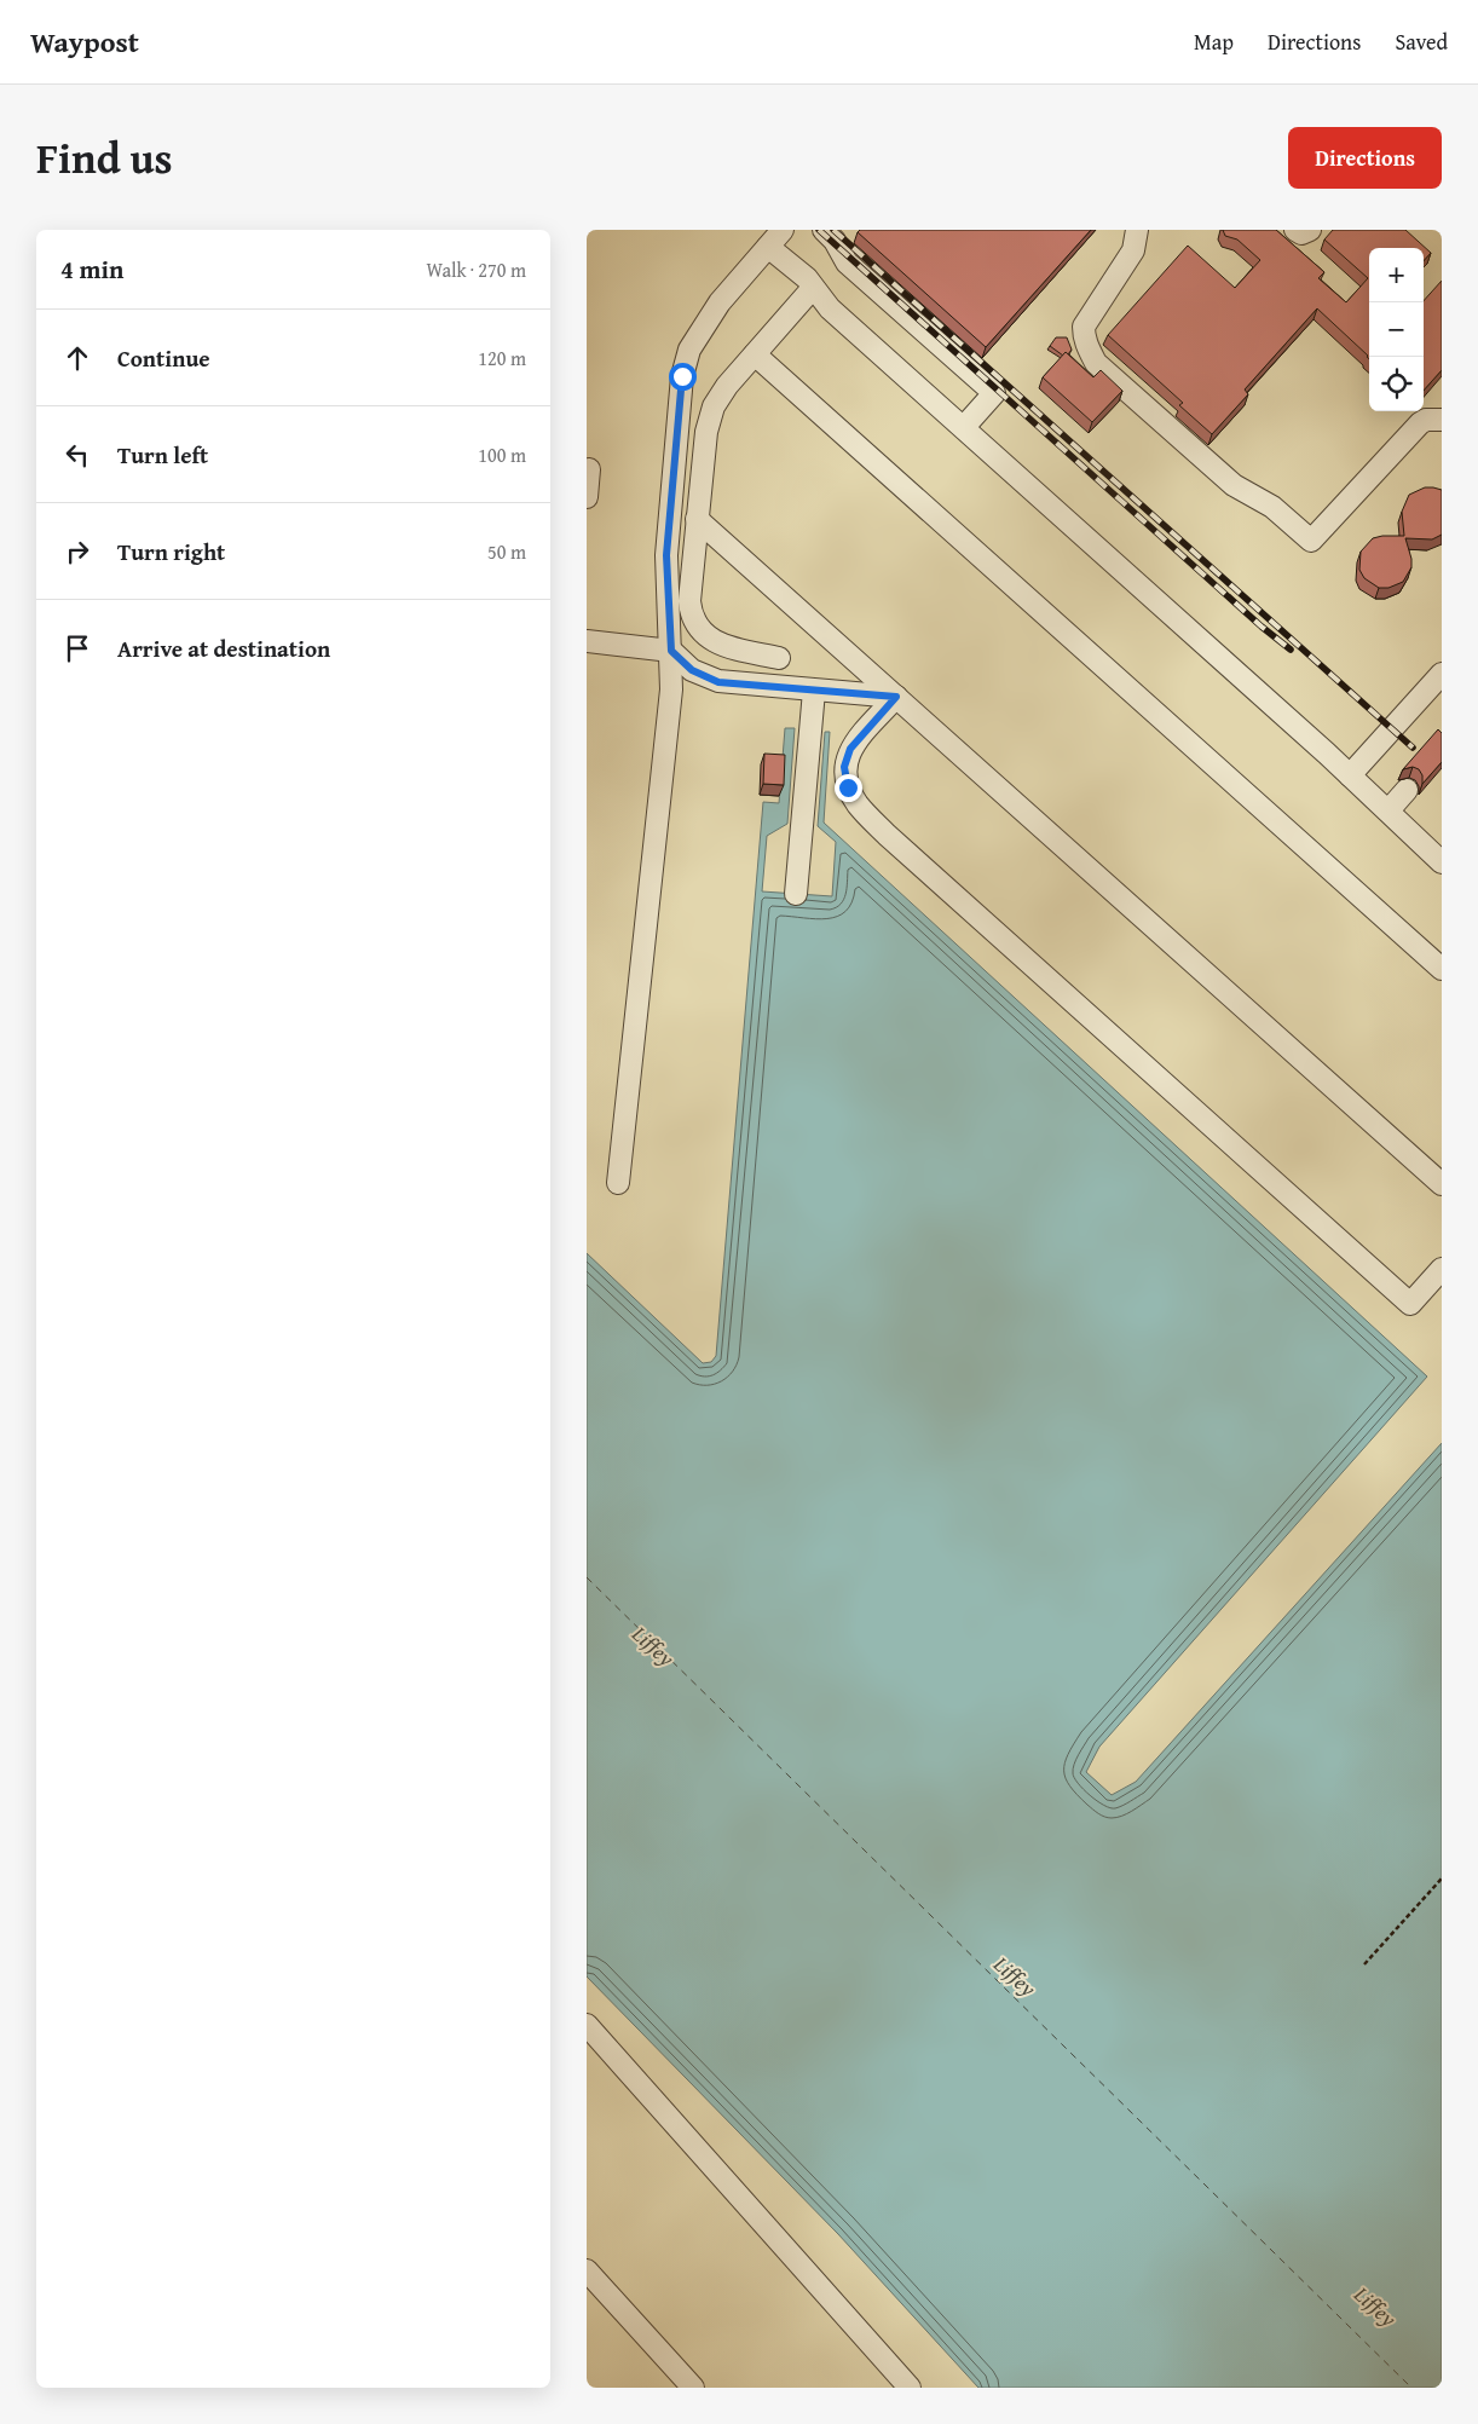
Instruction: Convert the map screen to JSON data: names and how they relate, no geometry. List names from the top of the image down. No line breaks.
{"water":["Liffey"],"page":{"header":"Waypost","nav":["Map","Directions","Saved"],"title":"Find us","buttons":"Directions","heading":["4 min","Walk · 270 m"],"map_buttons":["+","−"],"list":[["Continue","120 m"],["Turn left","100 m"],["Turn right","50 m"],"Arrive at destination"]}}
